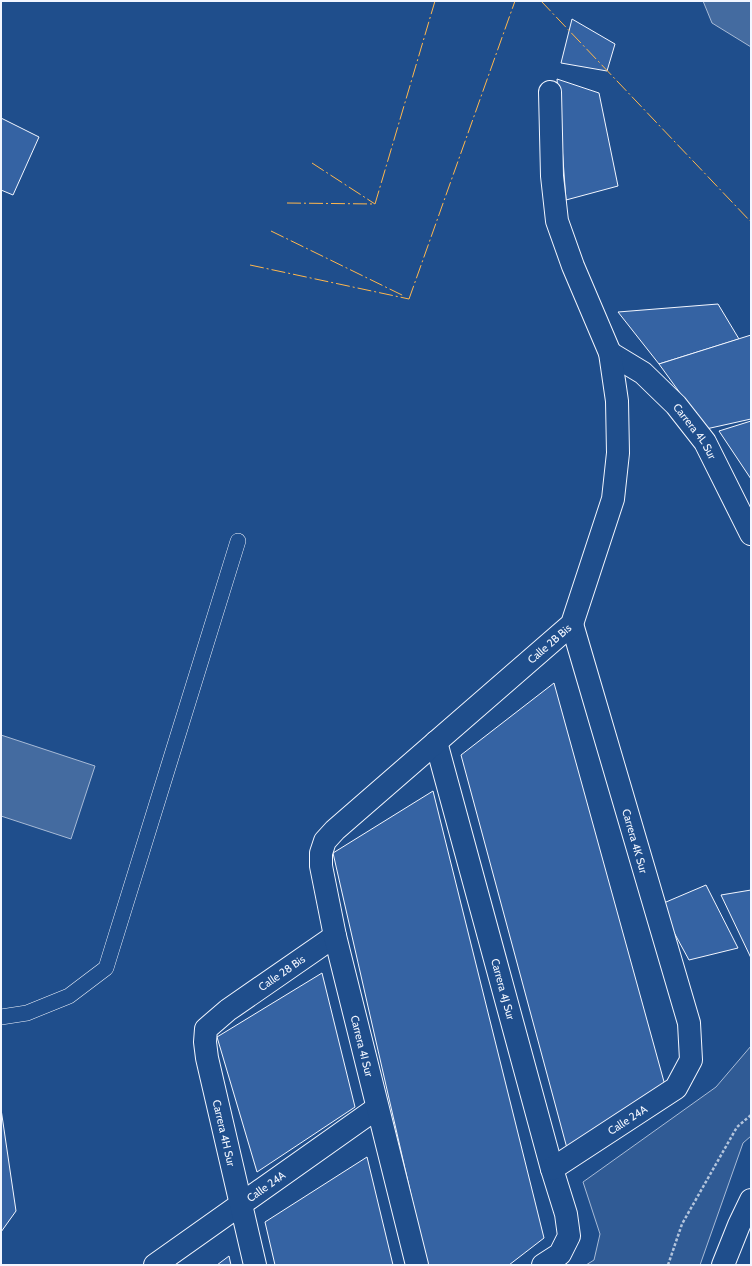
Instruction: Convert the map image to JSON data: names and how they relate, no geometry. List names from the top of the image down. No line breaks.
{"streets":{"street":["Carrera 4L Sur","Calle 2B Bis","Carrera 4K Sur","Calle 28 Bis","Carrera 4J Sur","Carrera 4I Sur","Calle 24A","Carrera 4H Sur"]},"crossings":[["Carrera 4L Sur","Calle 2B Bis"],["Calle 2B Bis","Carrera 4K Sur"],["Calle 2B Bis","Carrera 4J Sur"],["Calle 2B Bis","Carrera 4I Sur"],["Carrera 4K Sur","Calle 24A"],["Calle 28 Bis","Carrera 4I Sur"],["Calle 28 Bis","Carrera 4H Sur"],["Carrera 4J Sur","Calle 24A"],["Carrera 4I Sur","Calle 24A"],["Calle 24A","Carrera 4H Sur"]]}
